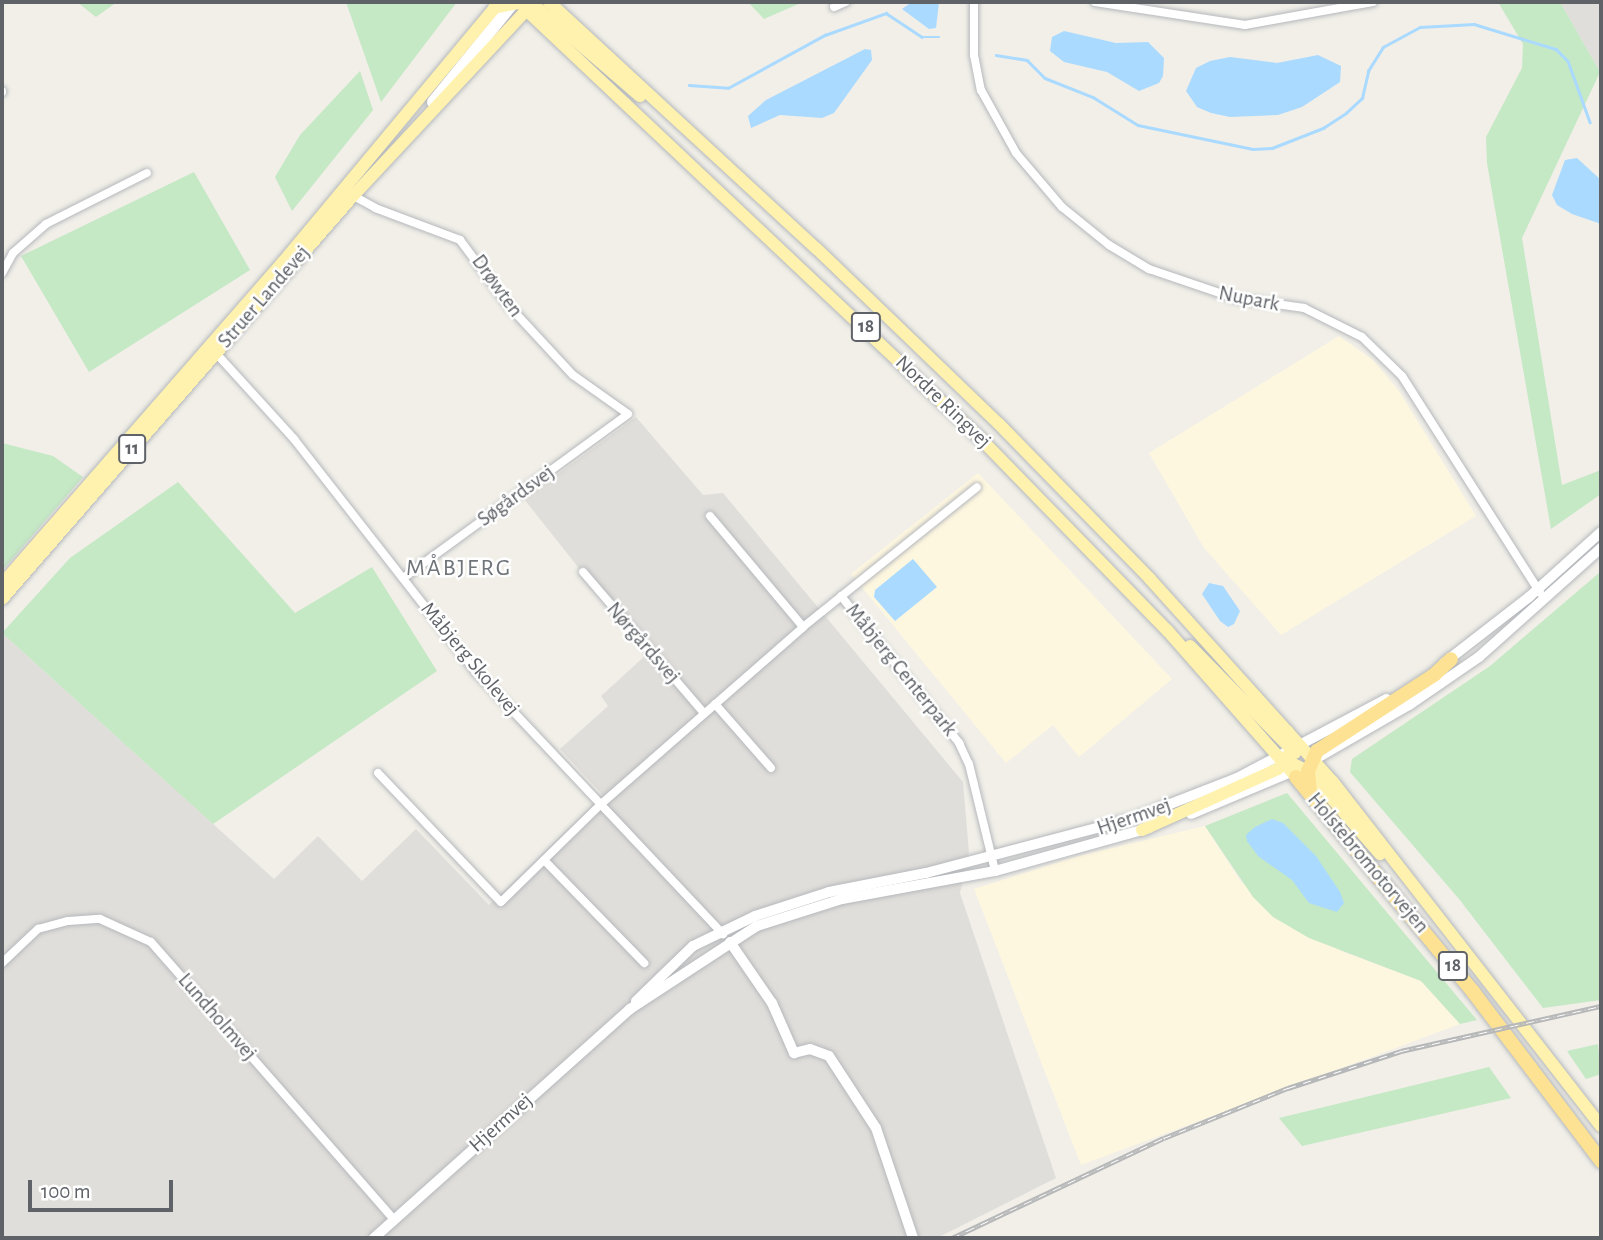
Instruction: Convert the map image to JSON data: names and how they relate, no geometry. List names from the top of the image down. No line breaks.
{"streets":{"highway":["18","Holstebromotorvejen"],"main road":["Struer Landevej","Nordre Ringvej","11"],"street":["Drøwten","Nupark","Søgårdsvej","Nørgårdsvej","Måbjerg Skolevej","Måbjerg Centerpark","Hjermvej","Lundholmvej"]},"crossings":[["Drøwten","Struer Landevej"],["Drøwten","Søgårdsvej"],["Struer Landevej","Nordre Ringvej"],["Struer Landevej","Måbjerg Skolevej"],["Nupark","Hjermvej"],["Nordre Ringvej","Hjermvej"],["Nordre Ringvej","Holstebromotorvejen"],["Søgårdsvej","Måbjerg Skolevej"],["Måbjerg Skolevej","Hjermvej"],["Måbjerg Centerpark","Hjermvej"],["Hjermvej","Holstebromotorvejen"],["Hjermvej","Lundholmvej"]],"districts":["MÅBJERG"],"scale_bar":"100 m"}
